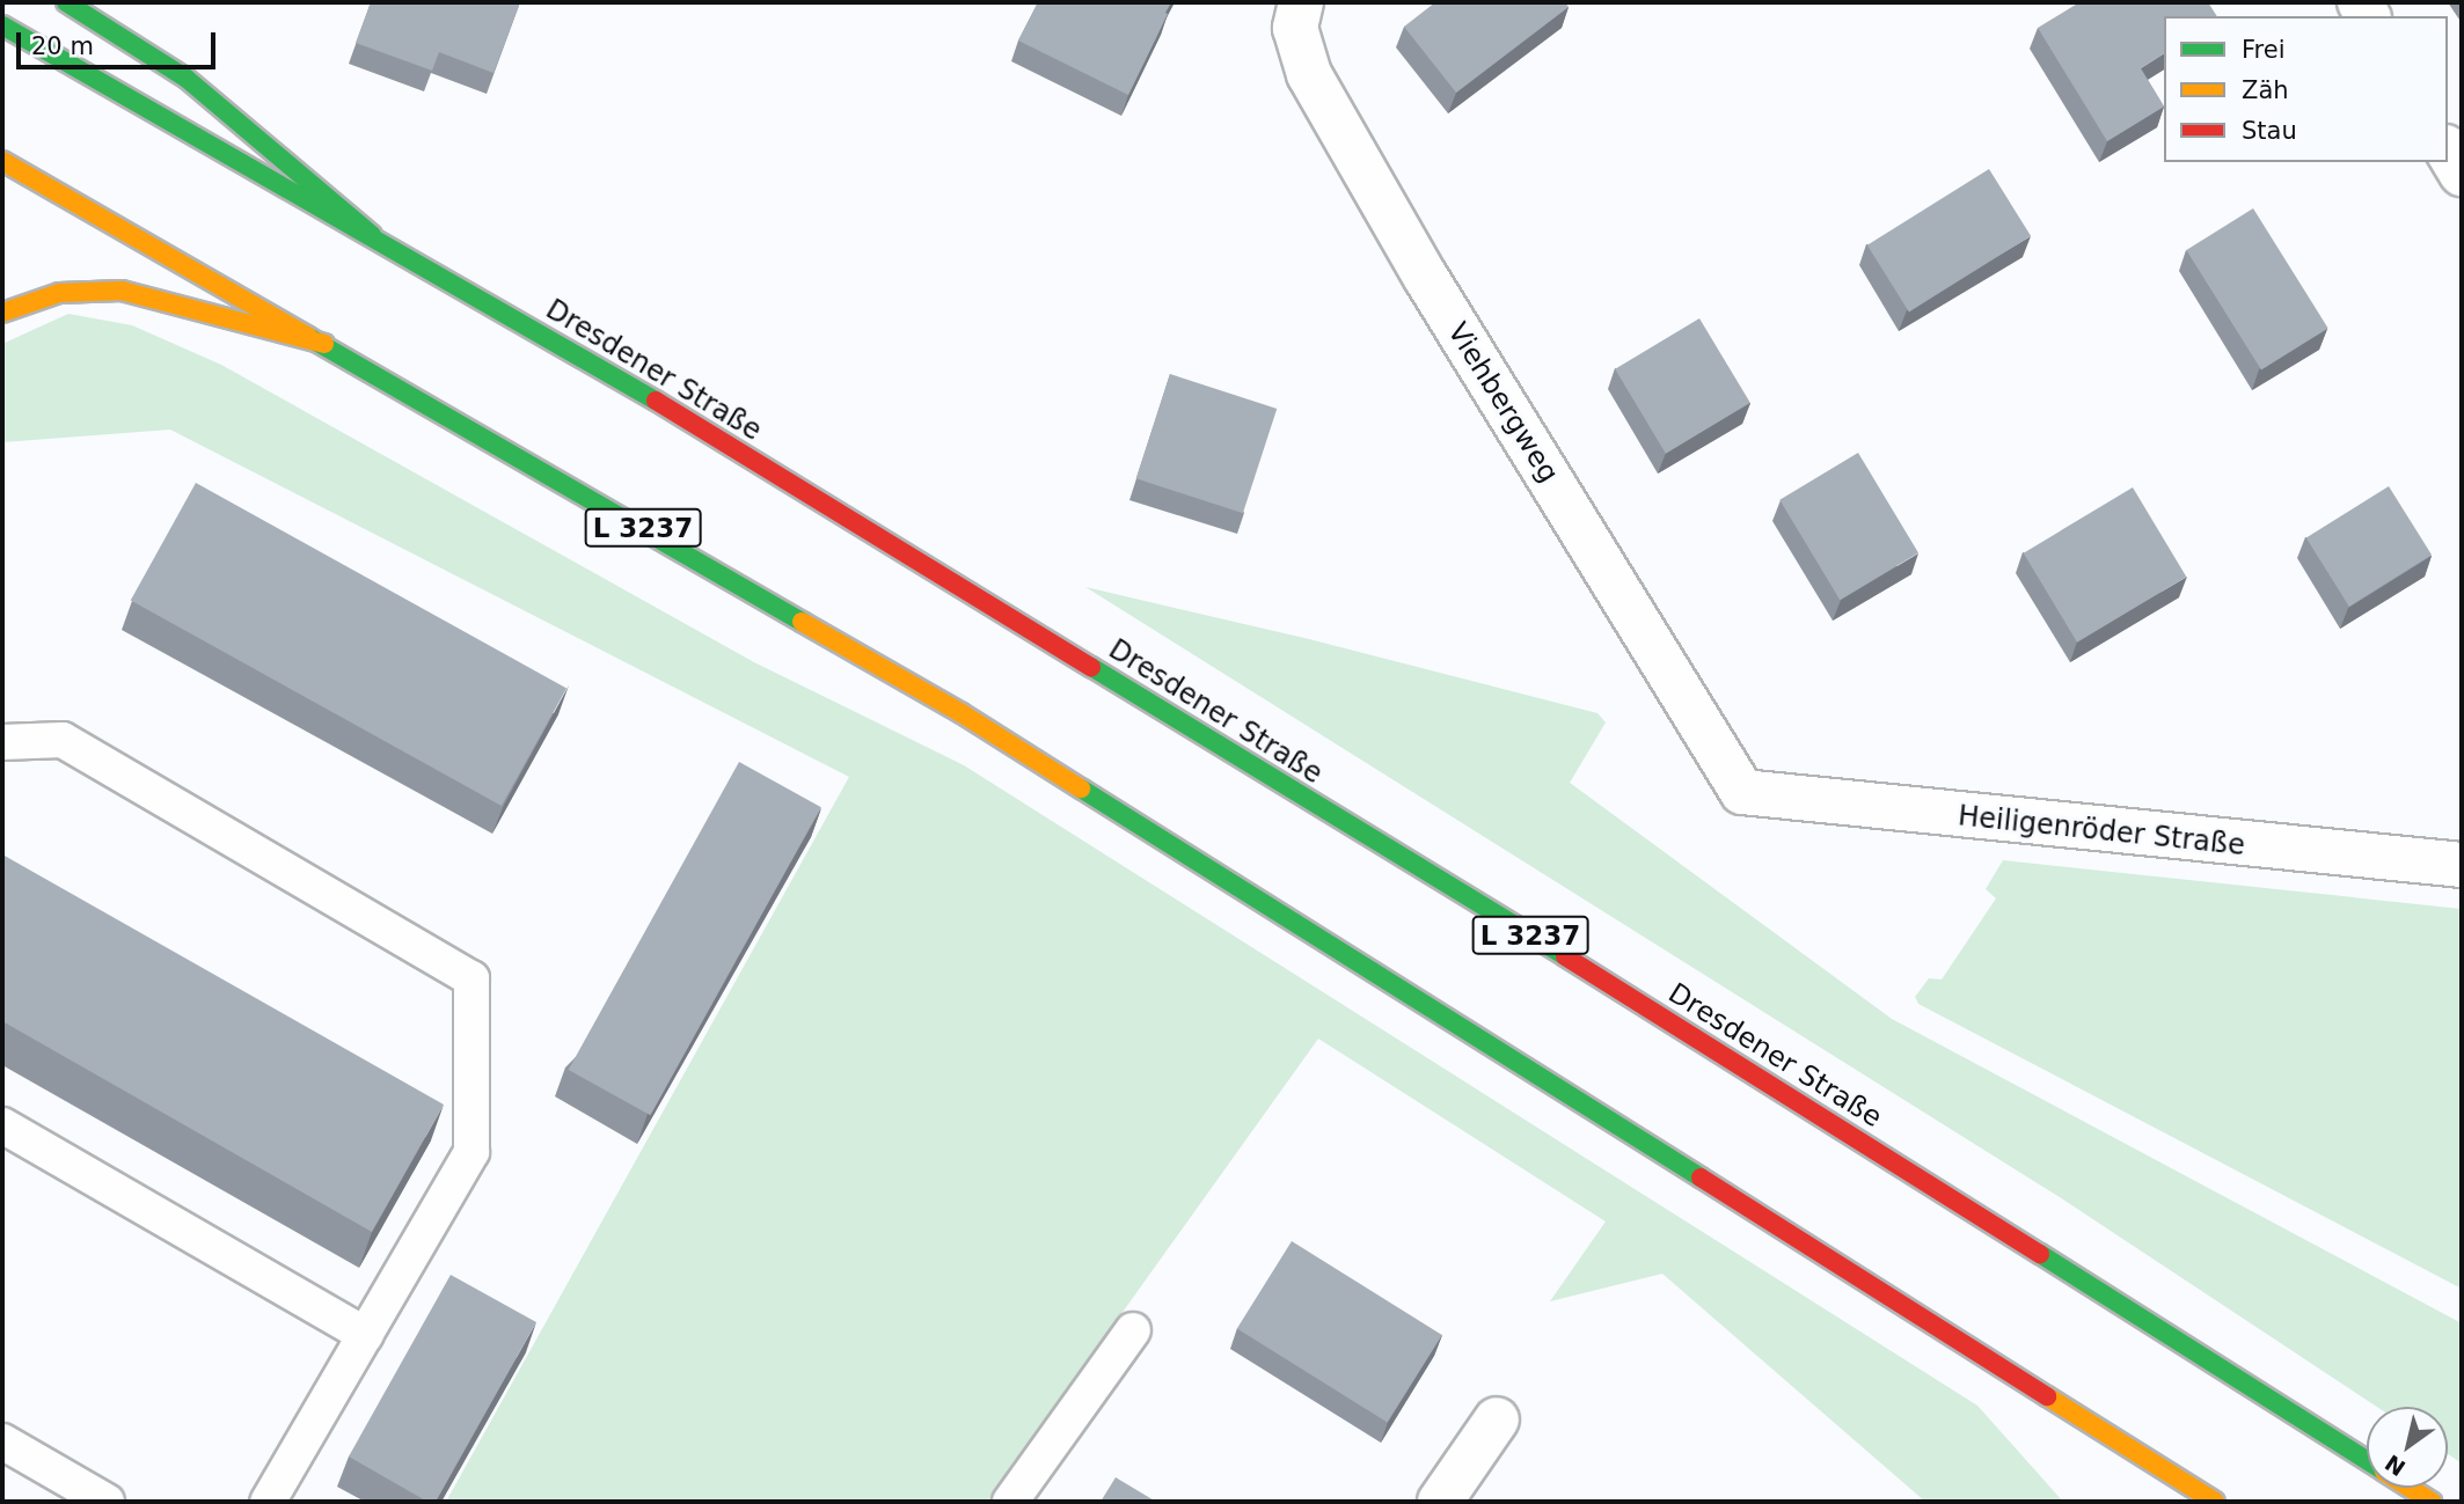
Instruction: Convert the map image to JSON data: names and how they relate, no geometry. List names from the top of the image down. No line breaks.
{"streets":{"main road":["Dresdener Straße","L 3237"],"street":["Viehbergweg","Heiligenröder Straße"]},"crossings":[["Viehbergweg","Heiligenröder Straße"]],"legend":["Frei","Zäh","Stau"],"scale_bar":"20 m","north":"bottom left"}
